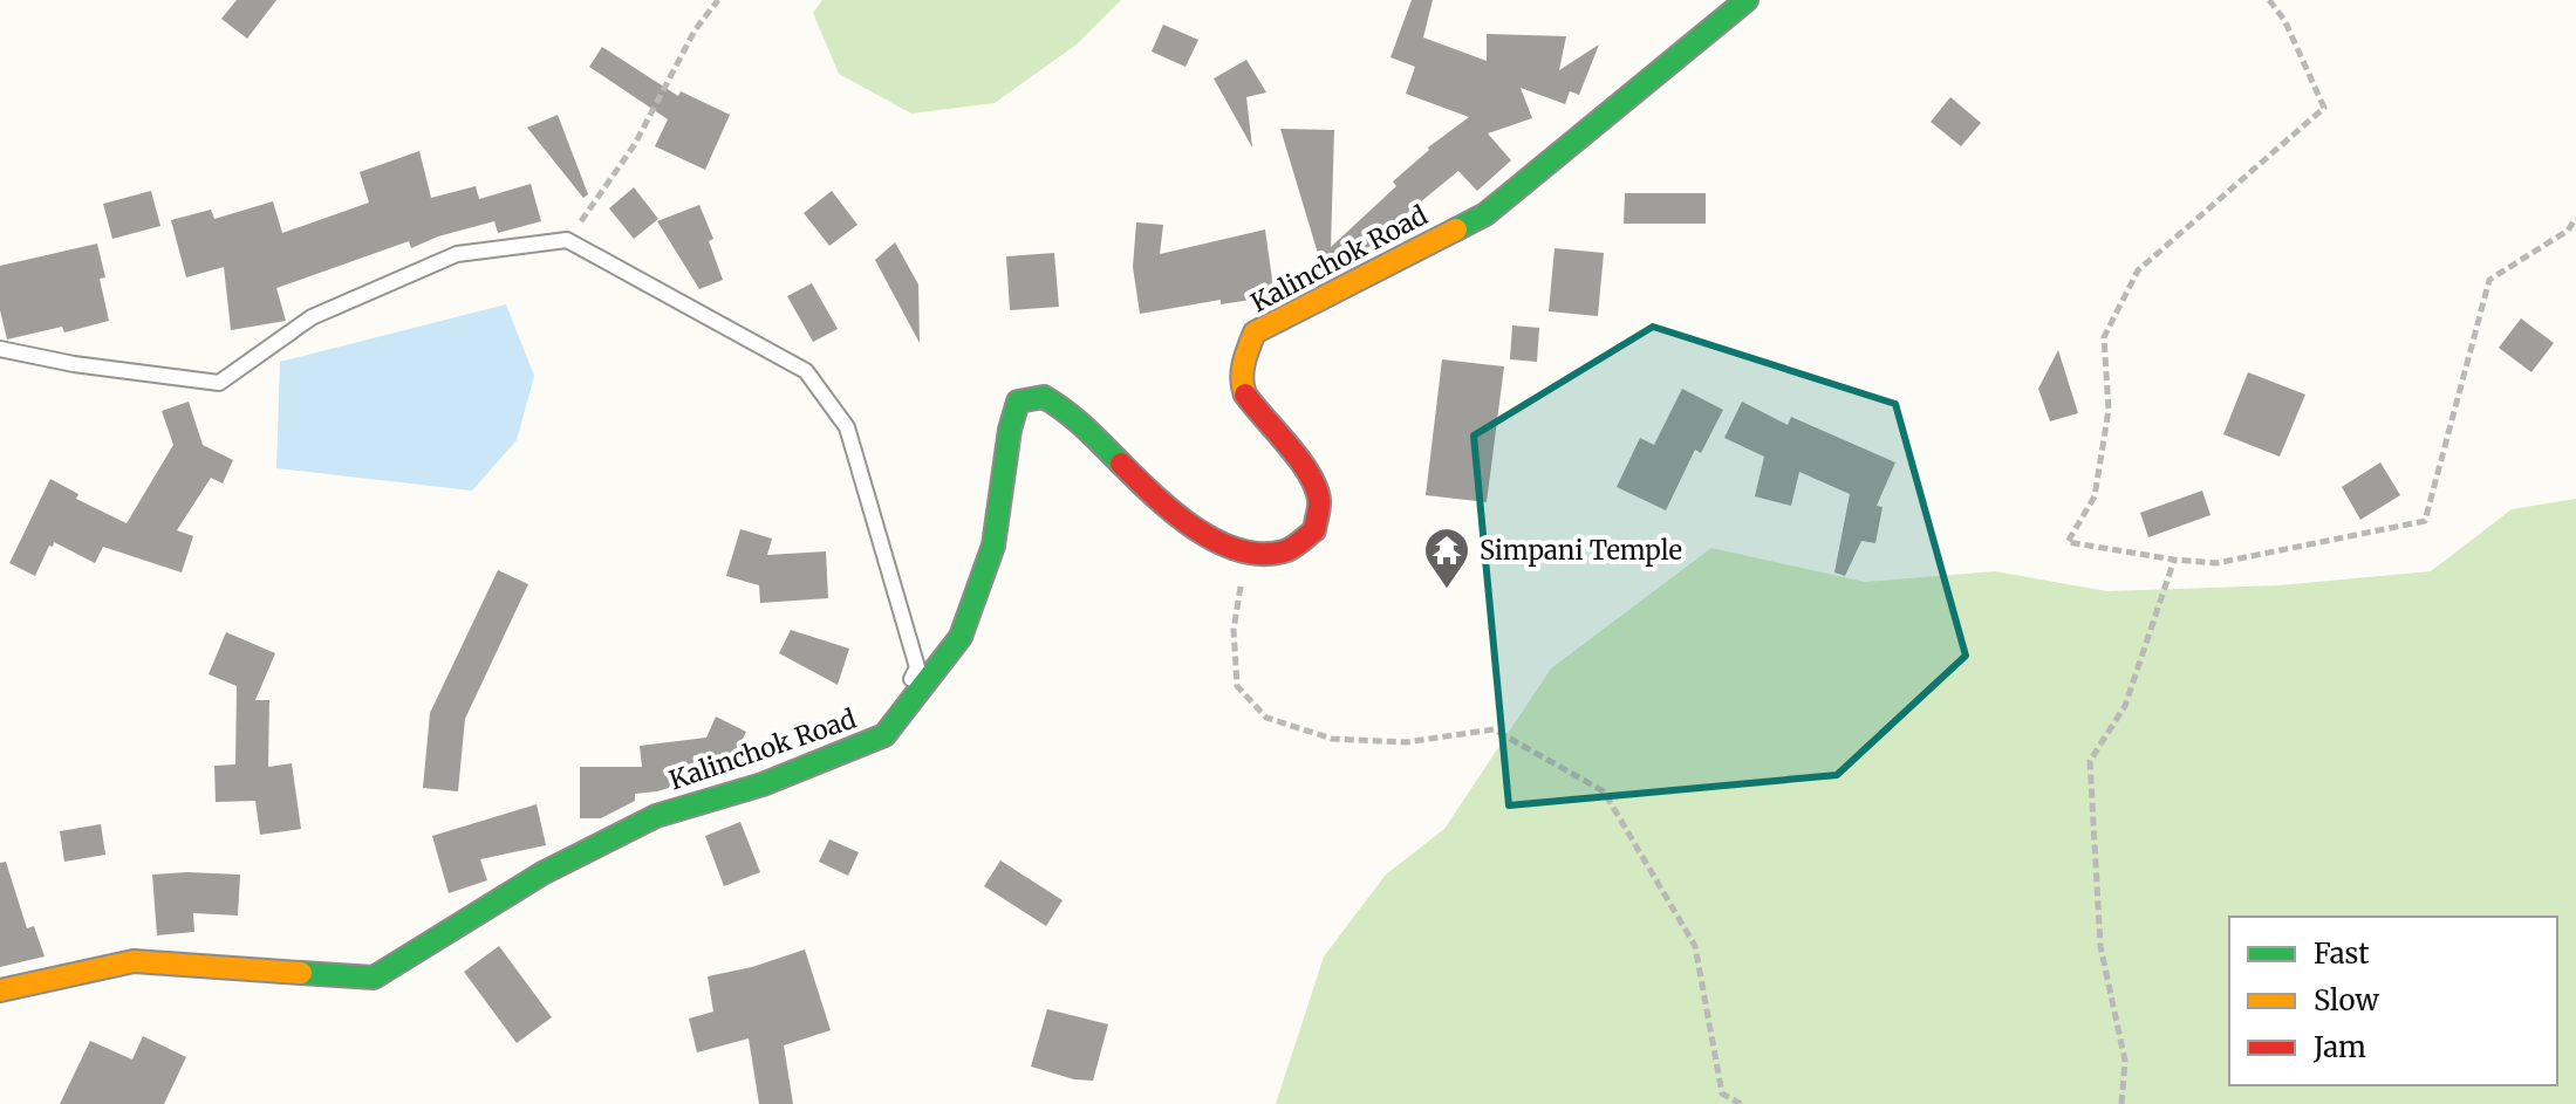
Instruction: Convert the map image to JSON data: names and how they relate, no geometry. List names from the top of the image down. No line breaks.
{"streets":{"street":["Kalinchok Road"]},"places":{"temple":["Simpani Temple"]},"legend":["Fast","Slow","Jam"]}
